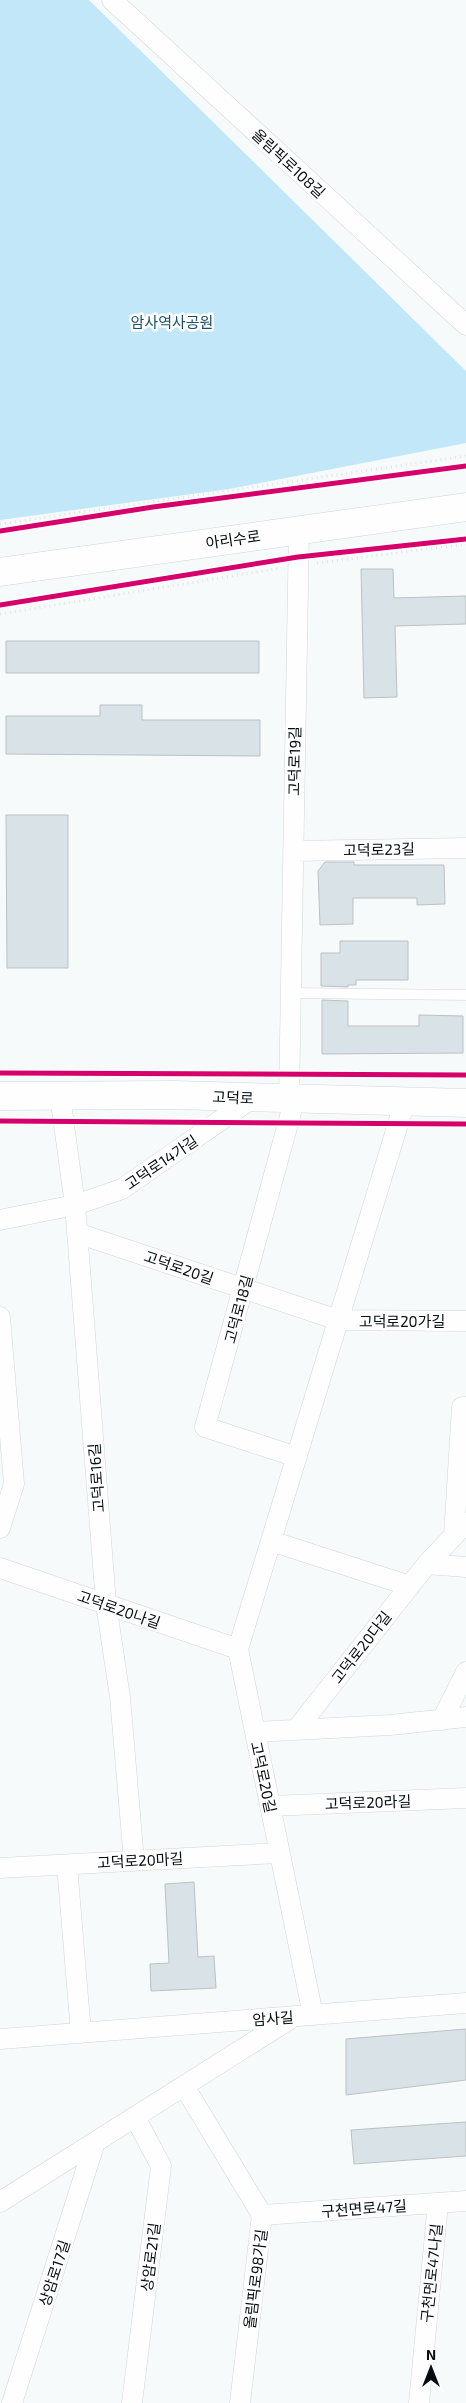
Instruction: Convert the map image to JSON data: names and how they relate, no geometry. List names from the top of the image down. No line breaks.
{"streets":{"street":["올림픽로108길","아리수로","고덕로19길","고덕로23길","고덕로","고덕로14가길","고덕로20길","고덕로18길","고덕로20가길","고덕로16길","고덕로20나길","고덕로20다길","고덕로20라길","고덕로20마길","암사길","구천면로47길","상암로21길","상암로17길","구천면로47나길","올림픽로98가길"]},"crossings":[["아리수로","고덕로19길"],["고덕로19길","고덕로23길"],["고덕로19길","고덕로"],["고덕로19길","고덕로18길"],["고덕로","고덕로14가길"],["고덕로","고덕로20길"],["고덕로","고덕로18길"],["고덕로","고덕로16길"],["고덕로14가길","고덕로16길"],["고덕로20길","고덕로18길"],["고덕로20길","고덕로20가길"],["고덕로20길","고덕로16길"],["고덕로20길","고덕로20나길"],["고덕로20길","고덕로20라길"],["고덕로20길","고덕로20마길"],["고덕로20길","암사길"],["고덕로16길","고덕로20나길"],["고덕로16길","고덕로20마길"],["구천면로47길","구천면로47나길"],["구천면로47길","올림픽로98가길"]],"parks":["암사역사공원"],"north":"top"}
